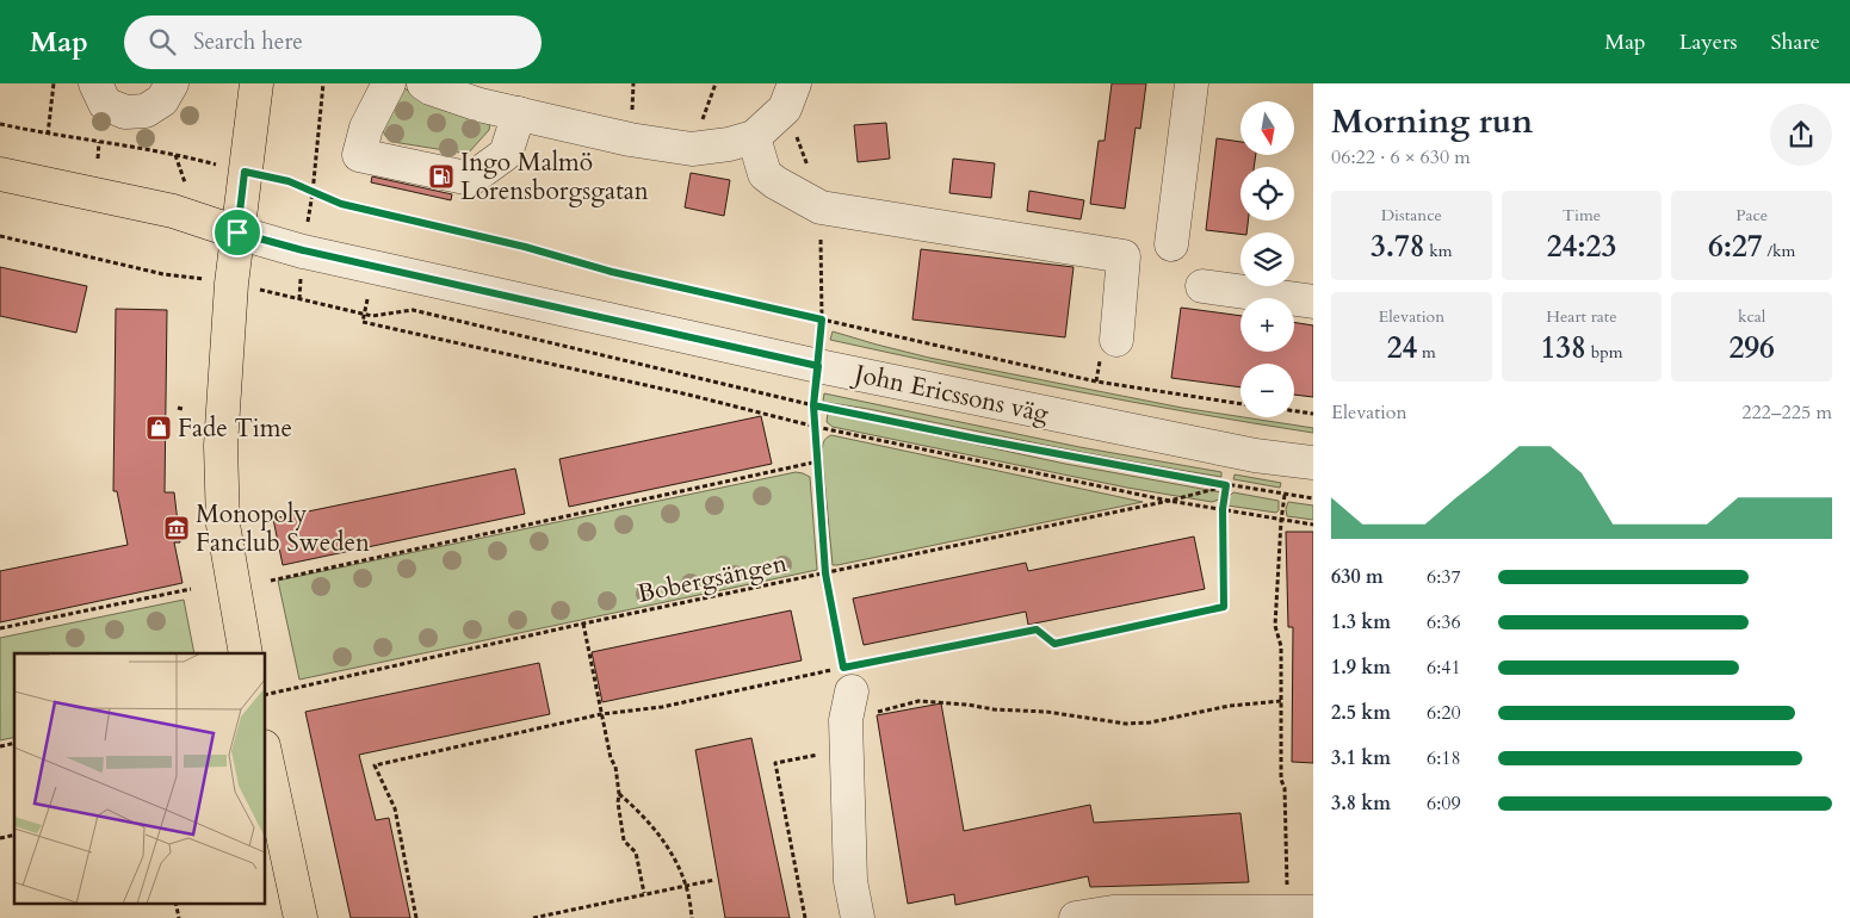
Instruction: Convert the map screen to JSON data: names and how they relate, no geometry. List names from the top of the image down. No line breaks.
{"streets":{"main road":["John Ericssons väg"],"path":["Bobergsängen"]},"places":{"fuel station":["Ingo Malmö Lorensborgsgatan"],"shop":["Fade Time"],"museum":["Monopoly Fanclub Sweden"]},"north":"bottom","page":{"header":"Map","search":"Search here","nav":["Map","Layers","Share"],"heading":["Morning run","06:22 · 6 × 630 m"],"map_buttons":["+","−"],"stats":[["Distance","3.78 km"],["Time","24:23"],["Pace","6:27 /km"],["Elevation","24 m"],["Heart rate","138 bpm"],["kcal","296"]],"chart":["Elevation","222–225 m"],"list":[{"name":"630 m","note":"6:37"},{"name":"1.3 km","note":"6:36"},{"name":"1.9 km","note":"6:41"},{"name":"2.5 km","note":"6:20"},{"name":"3.1 km","note":"6:18"},{"name":"3.8 km","note":"6:09"}]}}
